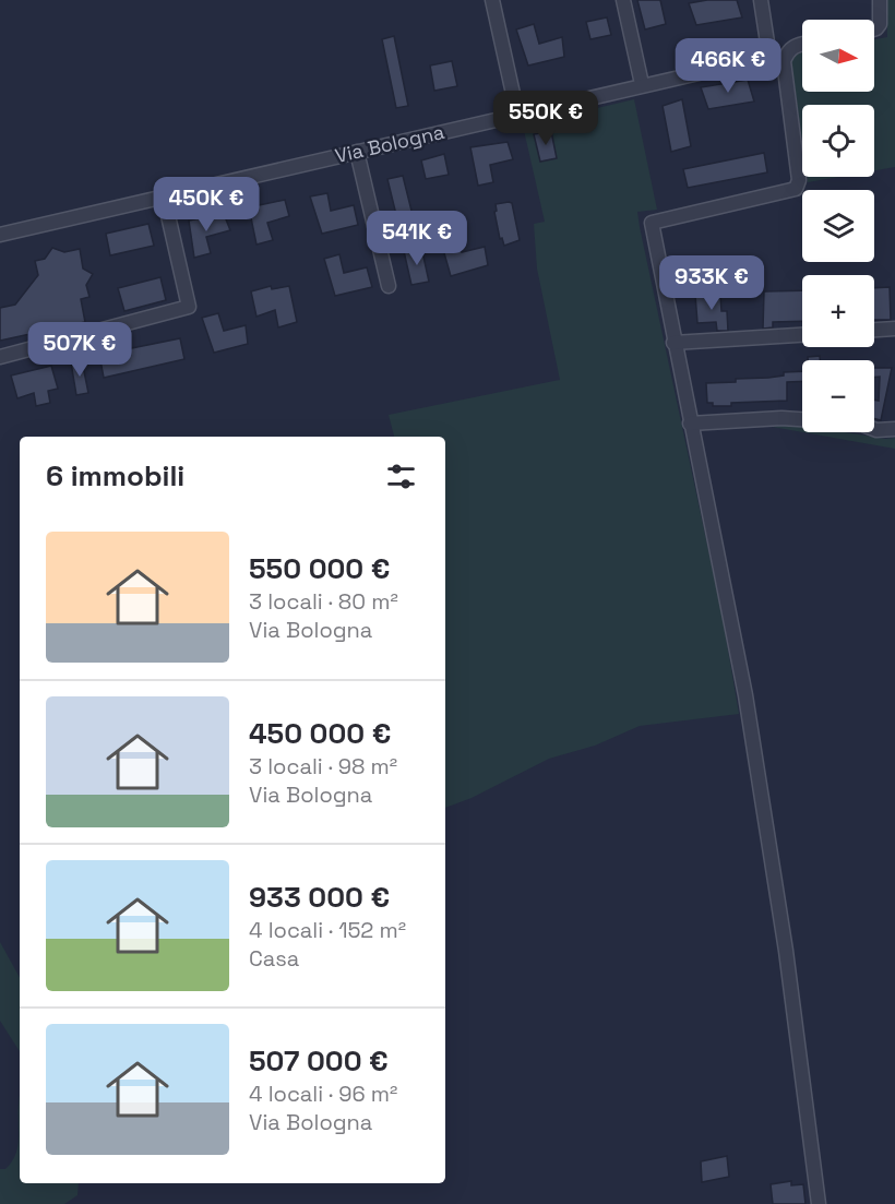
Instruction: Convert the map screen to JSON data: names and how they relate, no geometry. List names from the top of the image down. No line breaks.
{"streets":{"street":["Via Bologna"]},"north":"right","page":{"map_buttons":["+","−"],"price":["466K €","550K €","450K €","541K €","933K €","507K €"],"heading":"6 immobili","list":[{"name":"550 000 €","note":"3 locali · 80 m² · Via Bologna"},{"name":"450 000 €","note":"3 locali · 98 m² · Via Bologna"},{"name":"933 000 €","note":"4 locali · 152 m² · Casa"},{"name":"507 000 €","note":"4 locali · 96 m² · Via Bologna"}]}}
